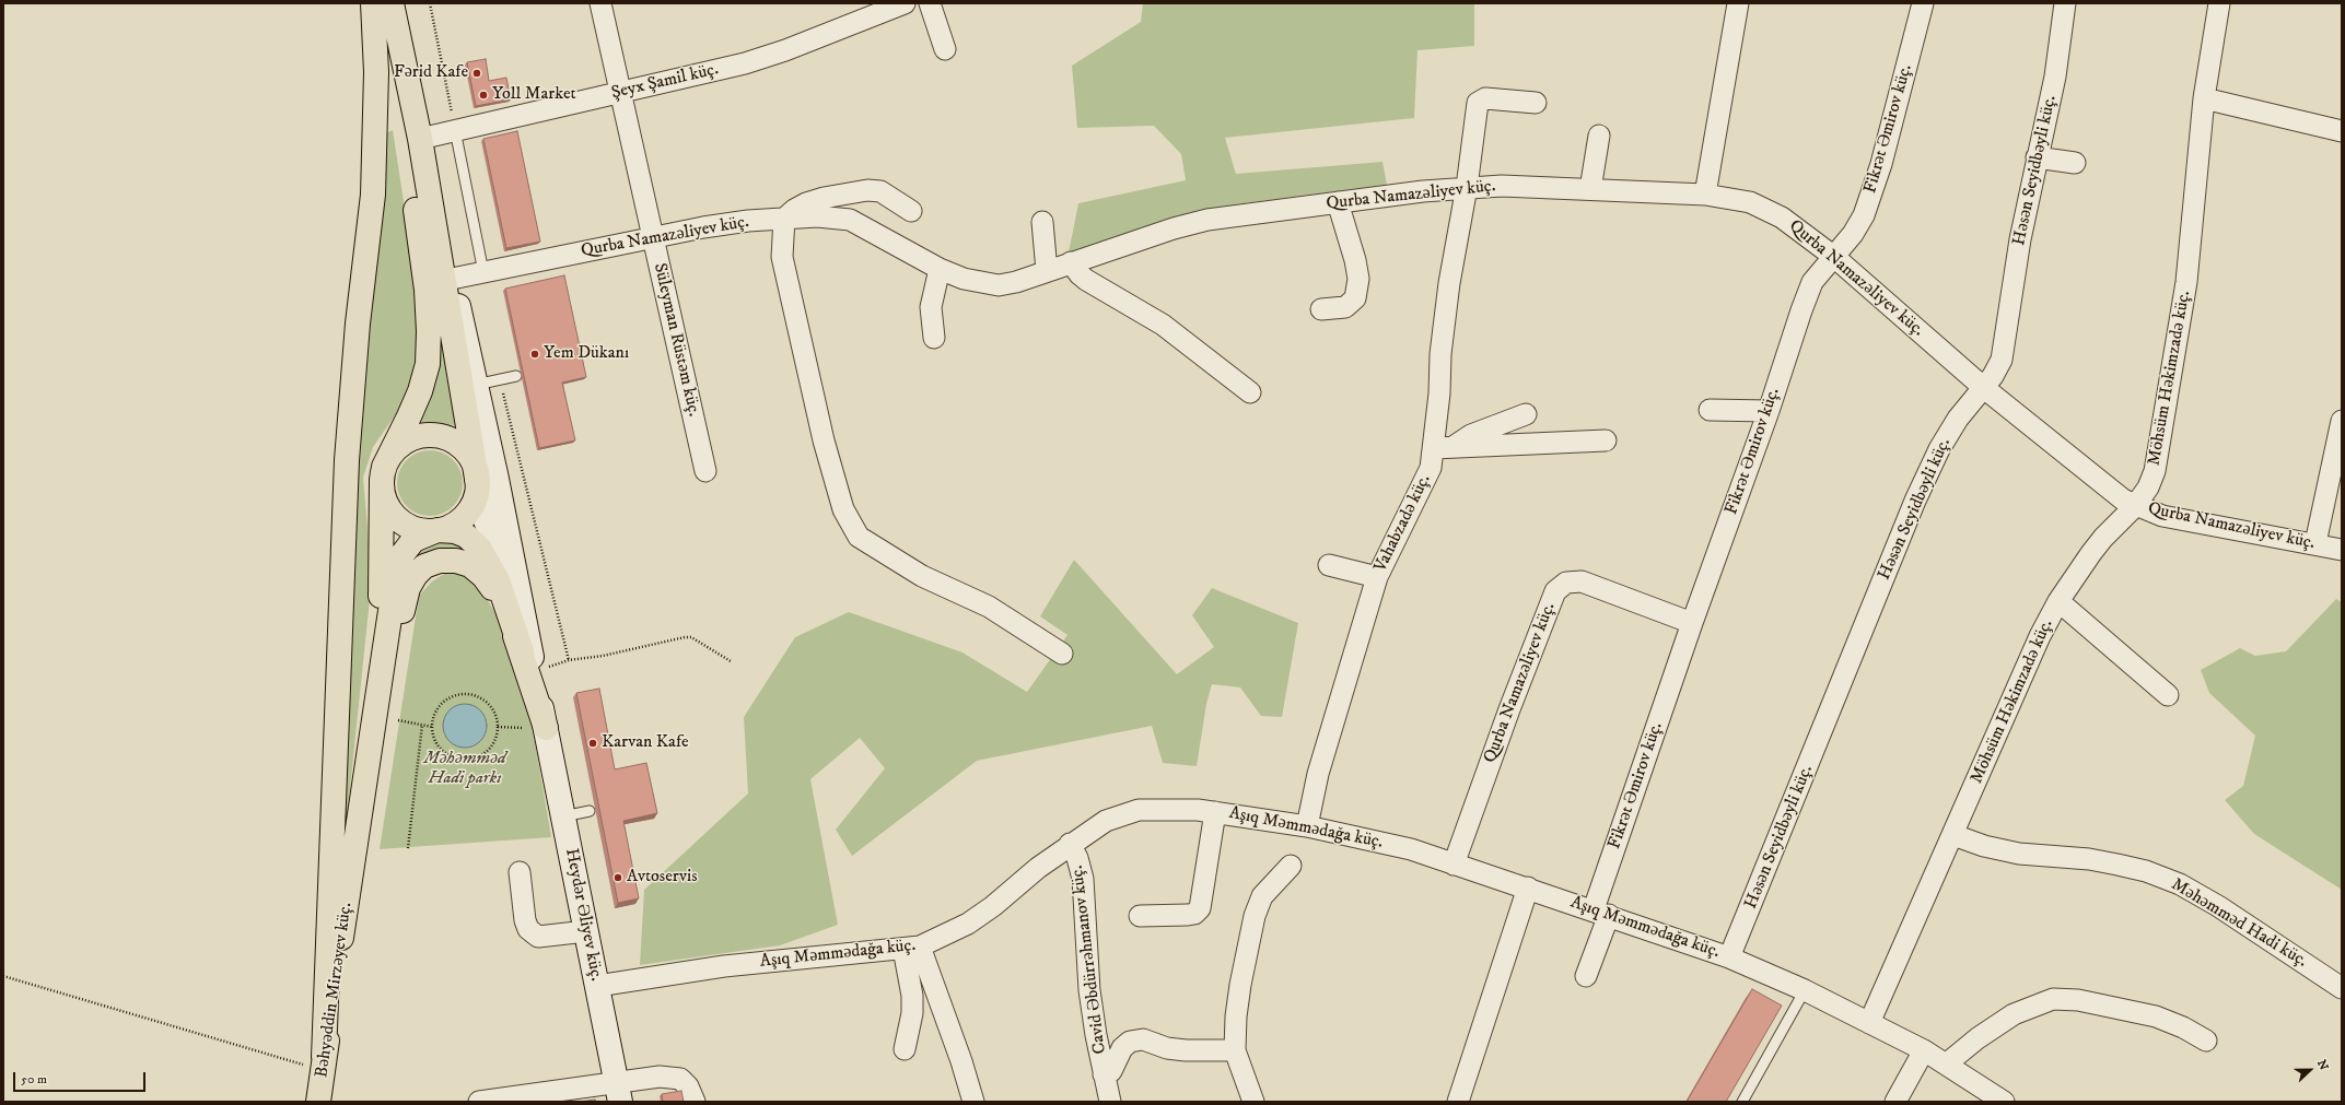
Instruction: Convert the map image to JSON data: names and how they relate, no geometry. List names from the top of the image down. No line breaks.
{"streets":{"highway":["Bəhyəddin Mirzəyev küç."],"main road":["Heydər Əliyev küç."],"street":["Şeyx Şamil küç.","Fikrət Əmirov küç.","Həsən Seyidbəyli küç.","Qurba Namazəliyev küç.","Süleyman Rüstəm küç.","Möhsüm Həkimzadə küç.","Vahabzadə küç.","Aşıq Məmmədağa küç.","Məhəmməd Hadi küç.","Cavid Əbdürrəhmanov küç."]},"crossings":[["Şeyx Şamil küç.","Süleyman Rüstəm küç."],["Fikrət Əmirov küç.","Qurba Namazəliyev küç."],["Fikrət Əmirov küç.","Aşıq Məmmədağa küç."],["Həsən Seyidbəyli küç.","Qurba Namazəliyev küç."],["Həsən Seyidbəyli küç.","Aşıq Məmmədağa küç."],["Qurba Namazəliyev küç.","Süleyman Rüstəm küç."],["Qurba Namazəliyev küç.","Möhsüm Həkimzadə küç."],["Qurba Namazəliyev küç.","Vahabzadə küç."],["Qurba Namazəliyev küç.","Aşıq Məmmədağa küç."],["Möhsüm Həkimzadə küç.","Aşıq Məmmədağa küç."],["Möhsüm Həkimzadə küç.","Məhəmməd Hadi küç."],["Vahabzadə küç.","Aşıq Məmmədağa küç."],["Aşıq Məmmədağa küç.","Heydər Əliyev küç."],["Aşıq Məmmədağa küç.","Cavid Əbdürrəhmanov küç."]],"parks":["Məhəmməd Hadi parkı"],"places":["Fərid Kafe","Yoll Market","Yem Dükanı","Karvan Kafe","Avtoservis"],"scale_bar":"50 m","north":"right"}
